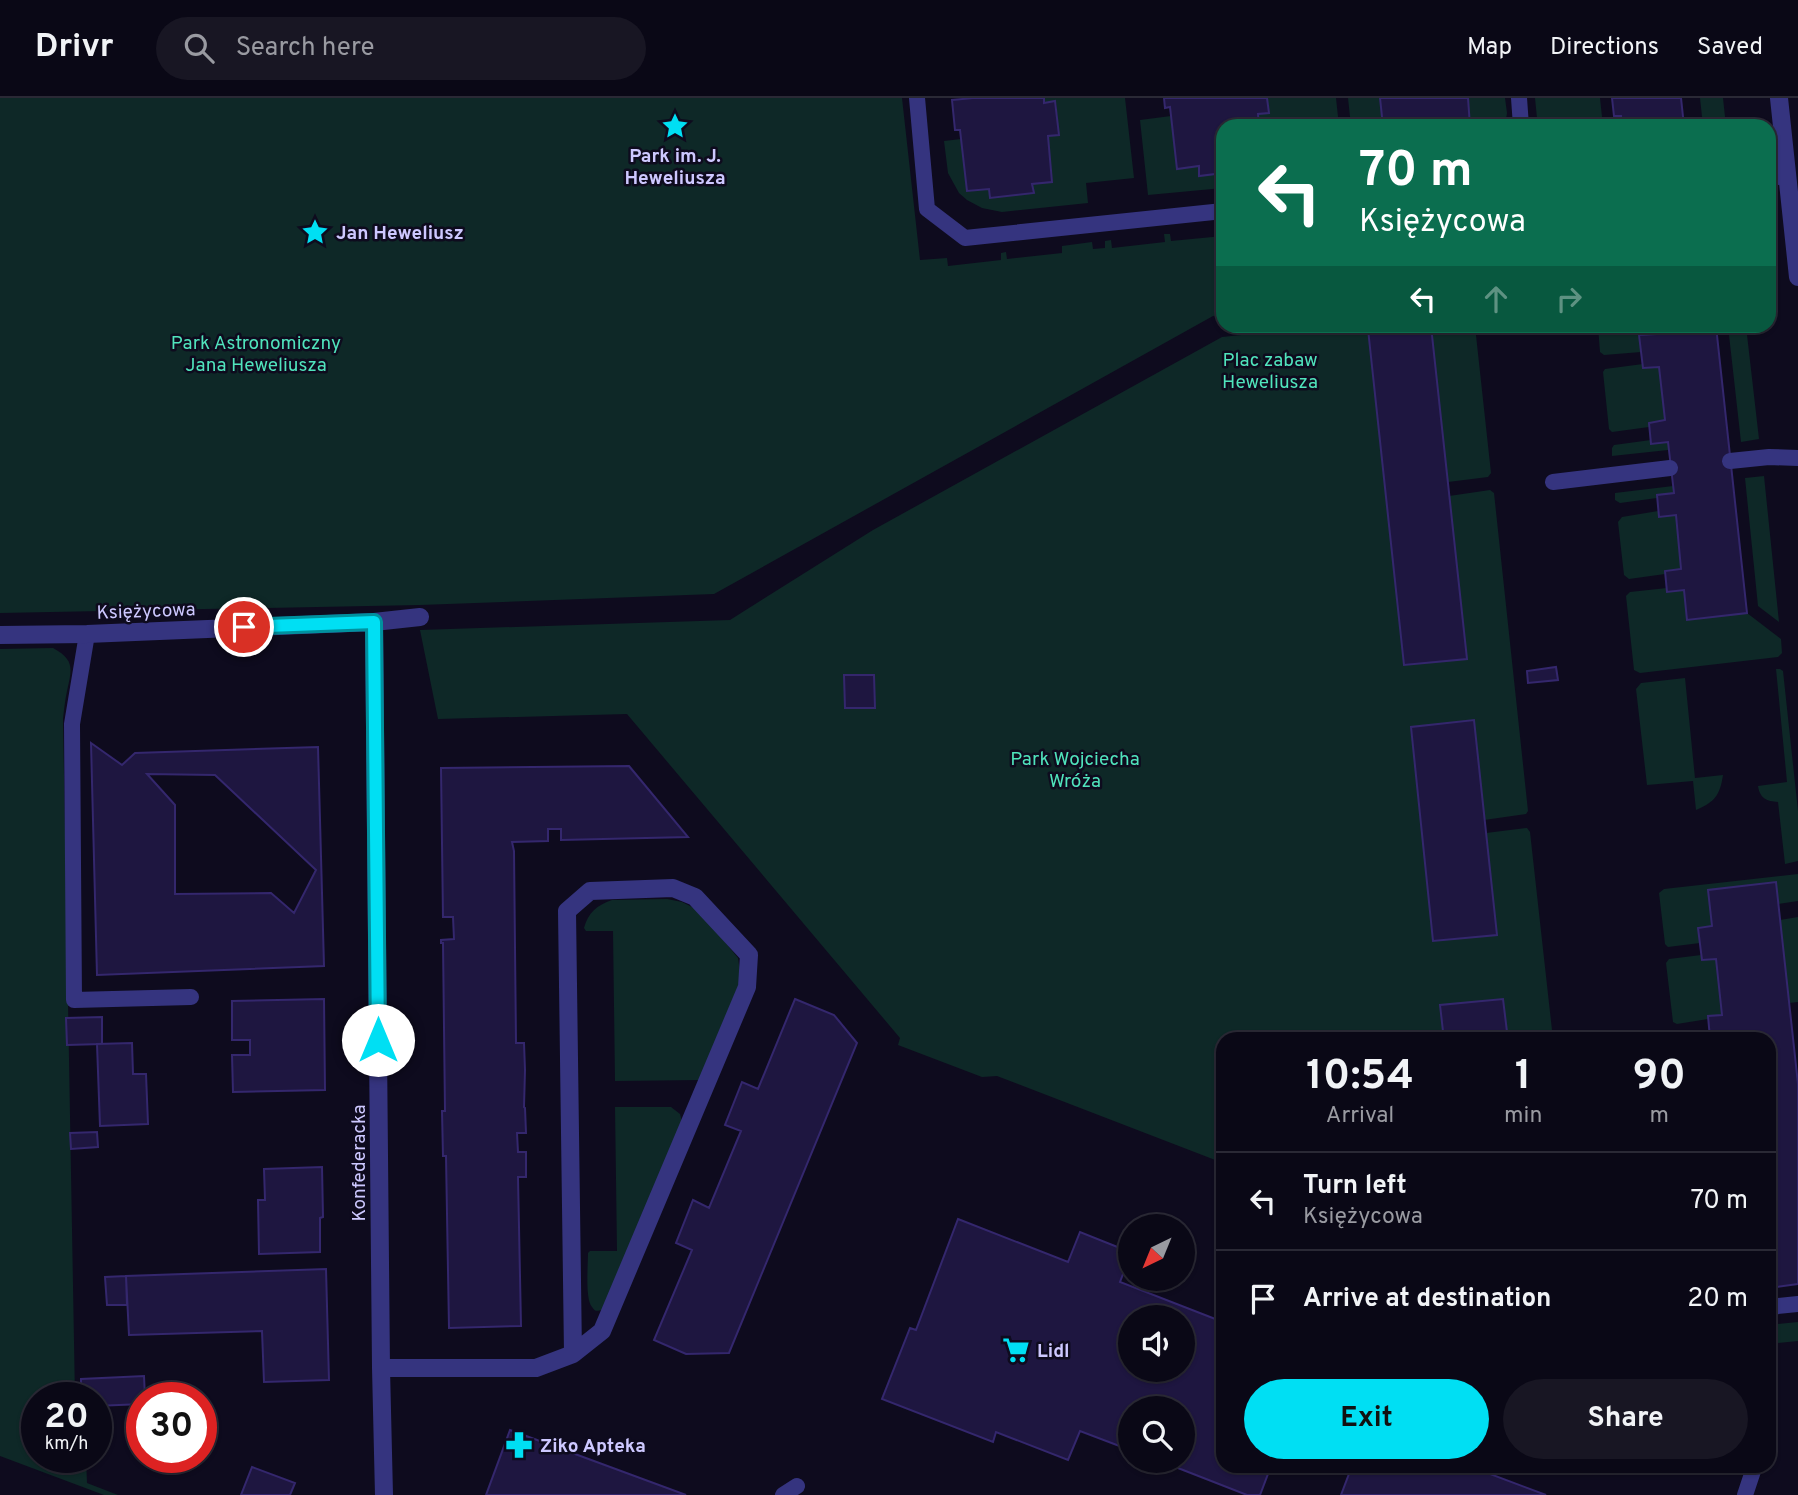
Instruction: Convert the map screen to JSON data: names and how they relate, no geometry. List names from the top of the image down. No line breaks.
{"streets":{"street":["Księżycowa","Konfederacka"]},"crossings":[["Księżycowa","Konfederacka"]],"parks":["Park Astronomiczny Jana Heweliusza","Plac zabaw Heweliusza","Park Wojciecha Wróża"],"places":{"place":["Park im. J. Heweliusza","Jan Heweliusz"],"supermarket":["Lidl"],"pharmacy":["Ziko Apteka"]},"north":"bottom left","page":{"header":"Drivr","search":"Search here","nav":["Map","Directions","Saved"],"turn":["70 m","Księżycowa"],"eta":["10:54","Arrival","1","min","90","m"],"list":[{"name":"Turn left","note":"Księżycowa","value":"70 m"},{"name":"Arrive at destination","value":"20 m"}],"buttons":["Exit","Share"],"speed":"20 km/h","limit":"30"}}
